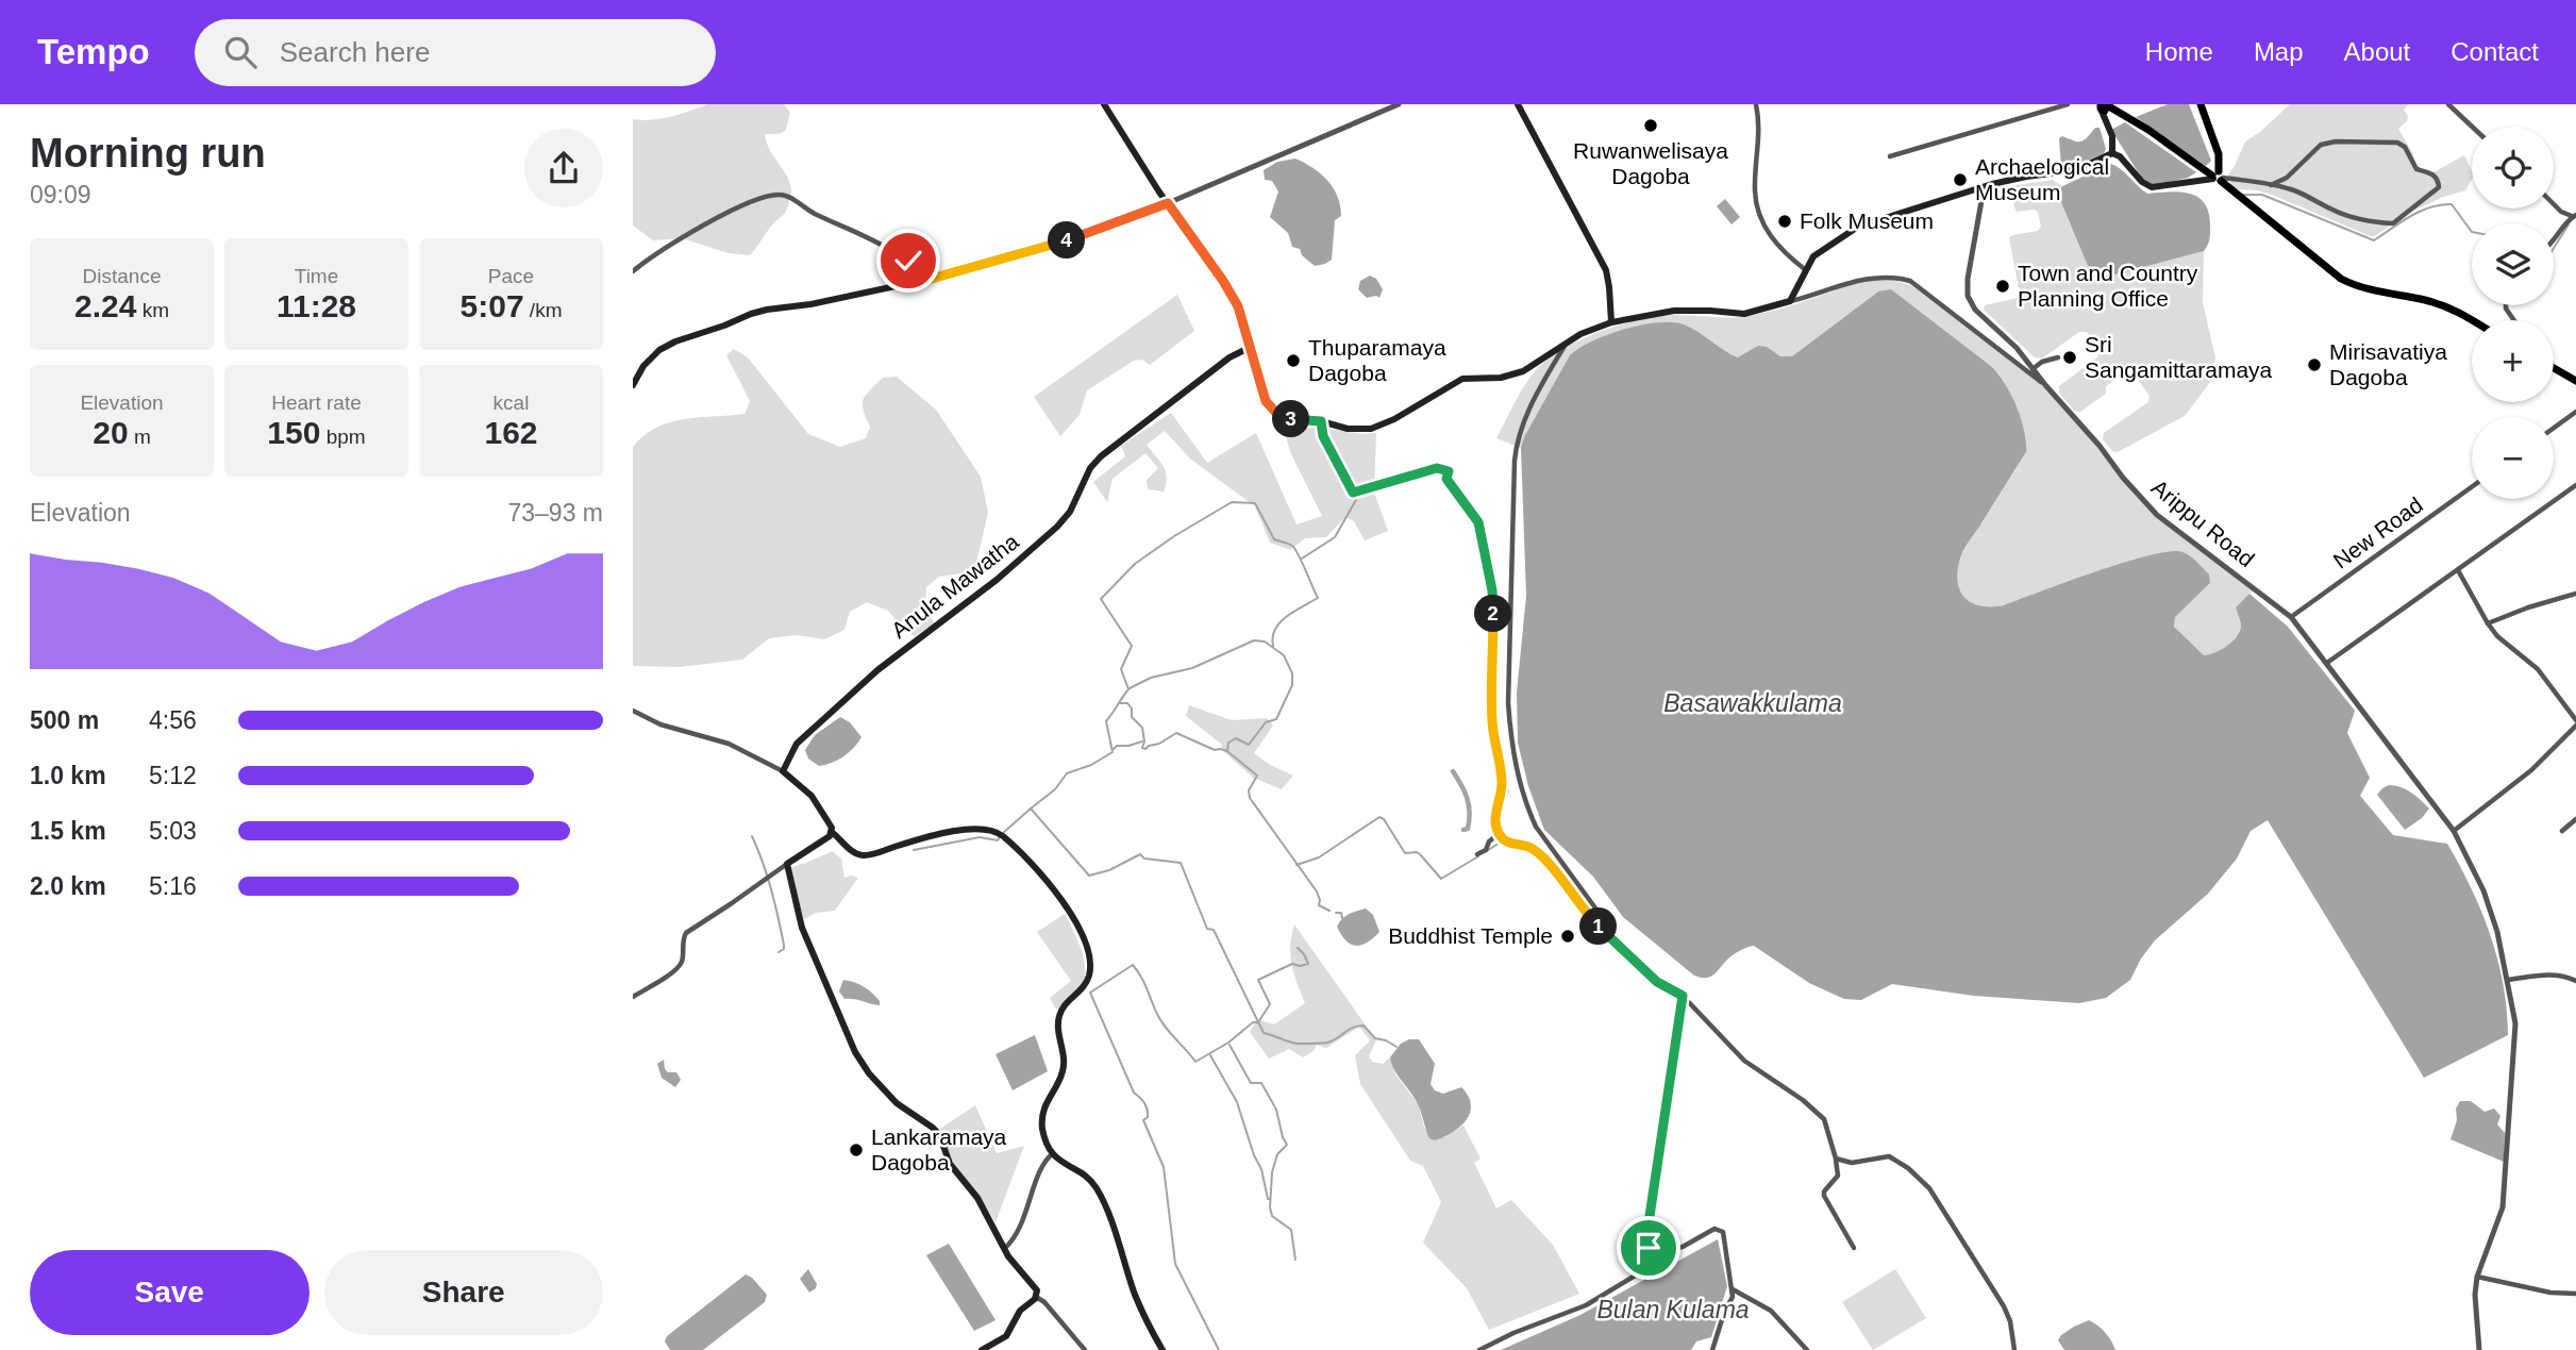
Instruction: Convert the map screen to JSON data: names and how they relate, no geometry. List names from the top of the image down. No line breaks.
{"streets":{"main road":["Anula Mawatha"],"street":["Arippu Road","New Road"]},"crossings":[["Arippu Road","New Road"]],"water":["Basawakkulama","Bulan Kulama"],"places":["Ruwanwelisaya Dagoba","Archaelogical Museum","Folk Museum","Town and Country Planning Office","Sri Sangamittaramaya","Thuparamaya Dagoba","Mirisavatiya Dagoba","Buddhist Temple","Lankaramaya Dagoba"],"page":{"header":"Tempo","search":"Search here","nav":["Home","Map","About","Contact"],"heading":["Morning run","09:09"],"map_buttons":["+","−"],"pins":["4","3","2","1"],"stats":[["Distance","2.24 km"],["Time","11:28"],["Pace","5:07 /km"],["Elevation","20 m"],["Heart rate","150 bpm"],["kcal","162"]],"chart":["Elevation","73–93 m"],"list":[{"name":"500 m","note":"4:56"},{"name":"1.0 km","note":"5:12"},{"name":"1.5 km","note":"5:03"},{"name":"2.0 km","note":"5:16"}],"buttons":["Save","Share"]}}
